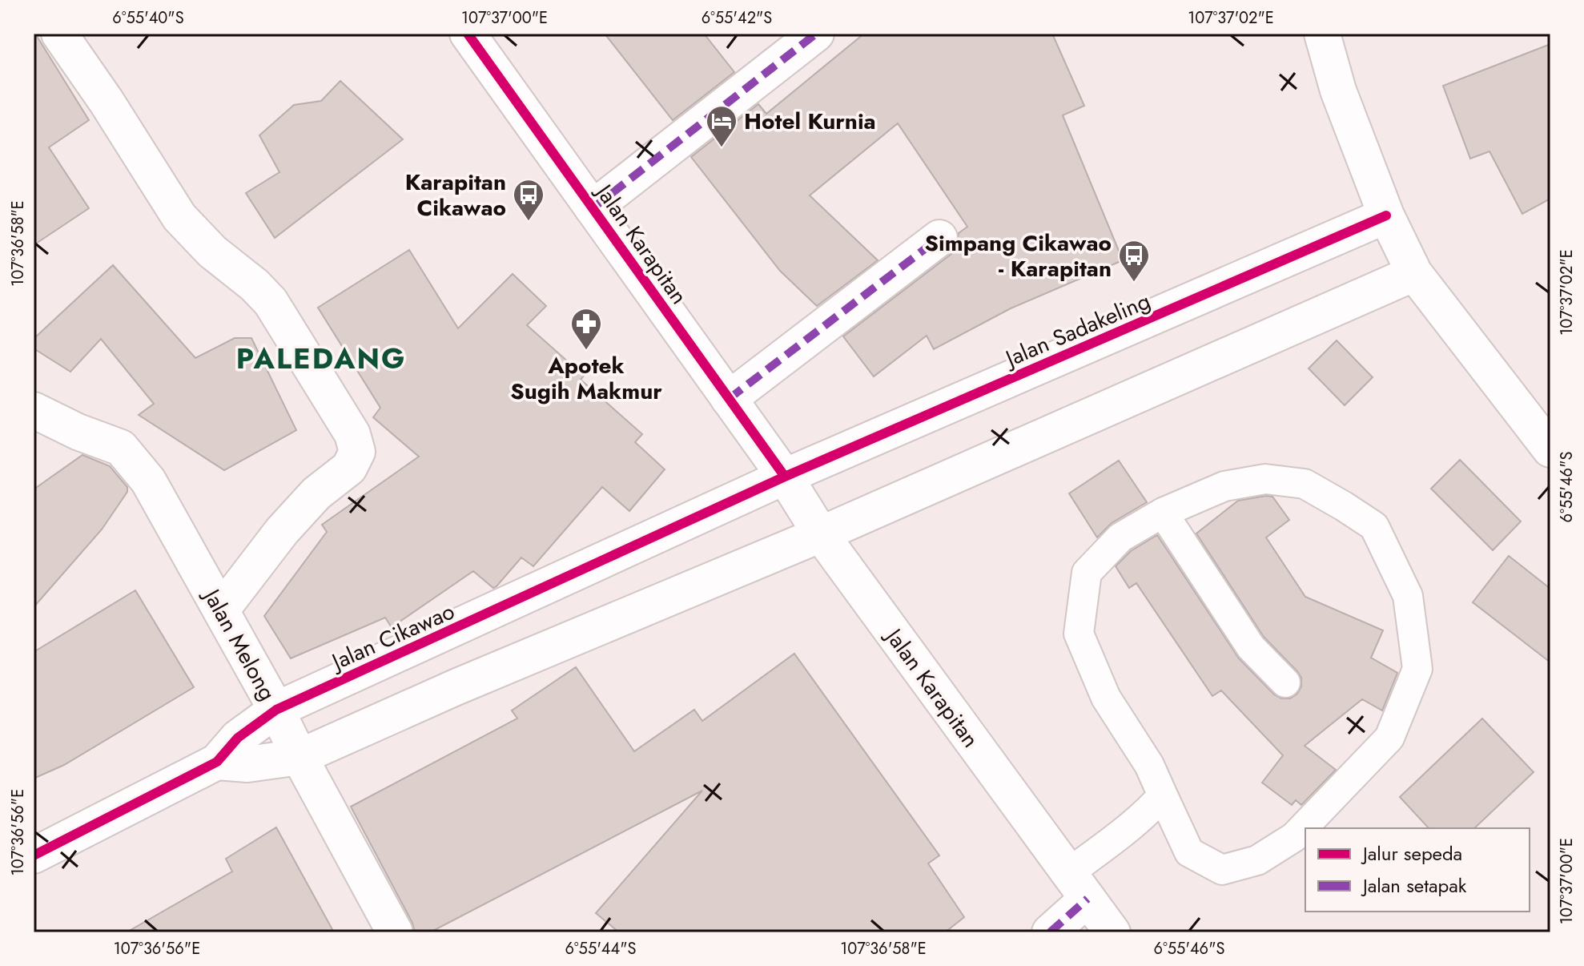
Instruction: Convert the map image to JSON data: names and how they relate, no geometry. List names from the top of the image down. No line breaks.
{"streets":{"street":["Jalan Karapitan","Jalan Sadakeling","Jalan Cikawao","Jalan Melong"]},"crossings":[["Jalan Karapitan","Jalan Sadakeling"],["Jalan Karapitan","Jalan Cikawao"],["Jalan Sadakeling","Jalan Cikawao"],["Jalan Cikawao","Jalan Melong"]],"districts":["PALEDANG"],"places":{"hotel":["Hotel Kurnia"],"bus stop":["Karapitan Cikawao","Simpang Cikawao - Karapitan"],"pharmacy":["Apotek Sugih Makmur"]},"legend":["Jalur sepeda","Jalan setapak"],"coordinates":["6°55'40\"S","107°37'00\"E","6°55'42\"S","107°37'02\"E","107°36'58\"E","6°55'46\"S","107°36'56\"E","6°55'44\"S"]}
